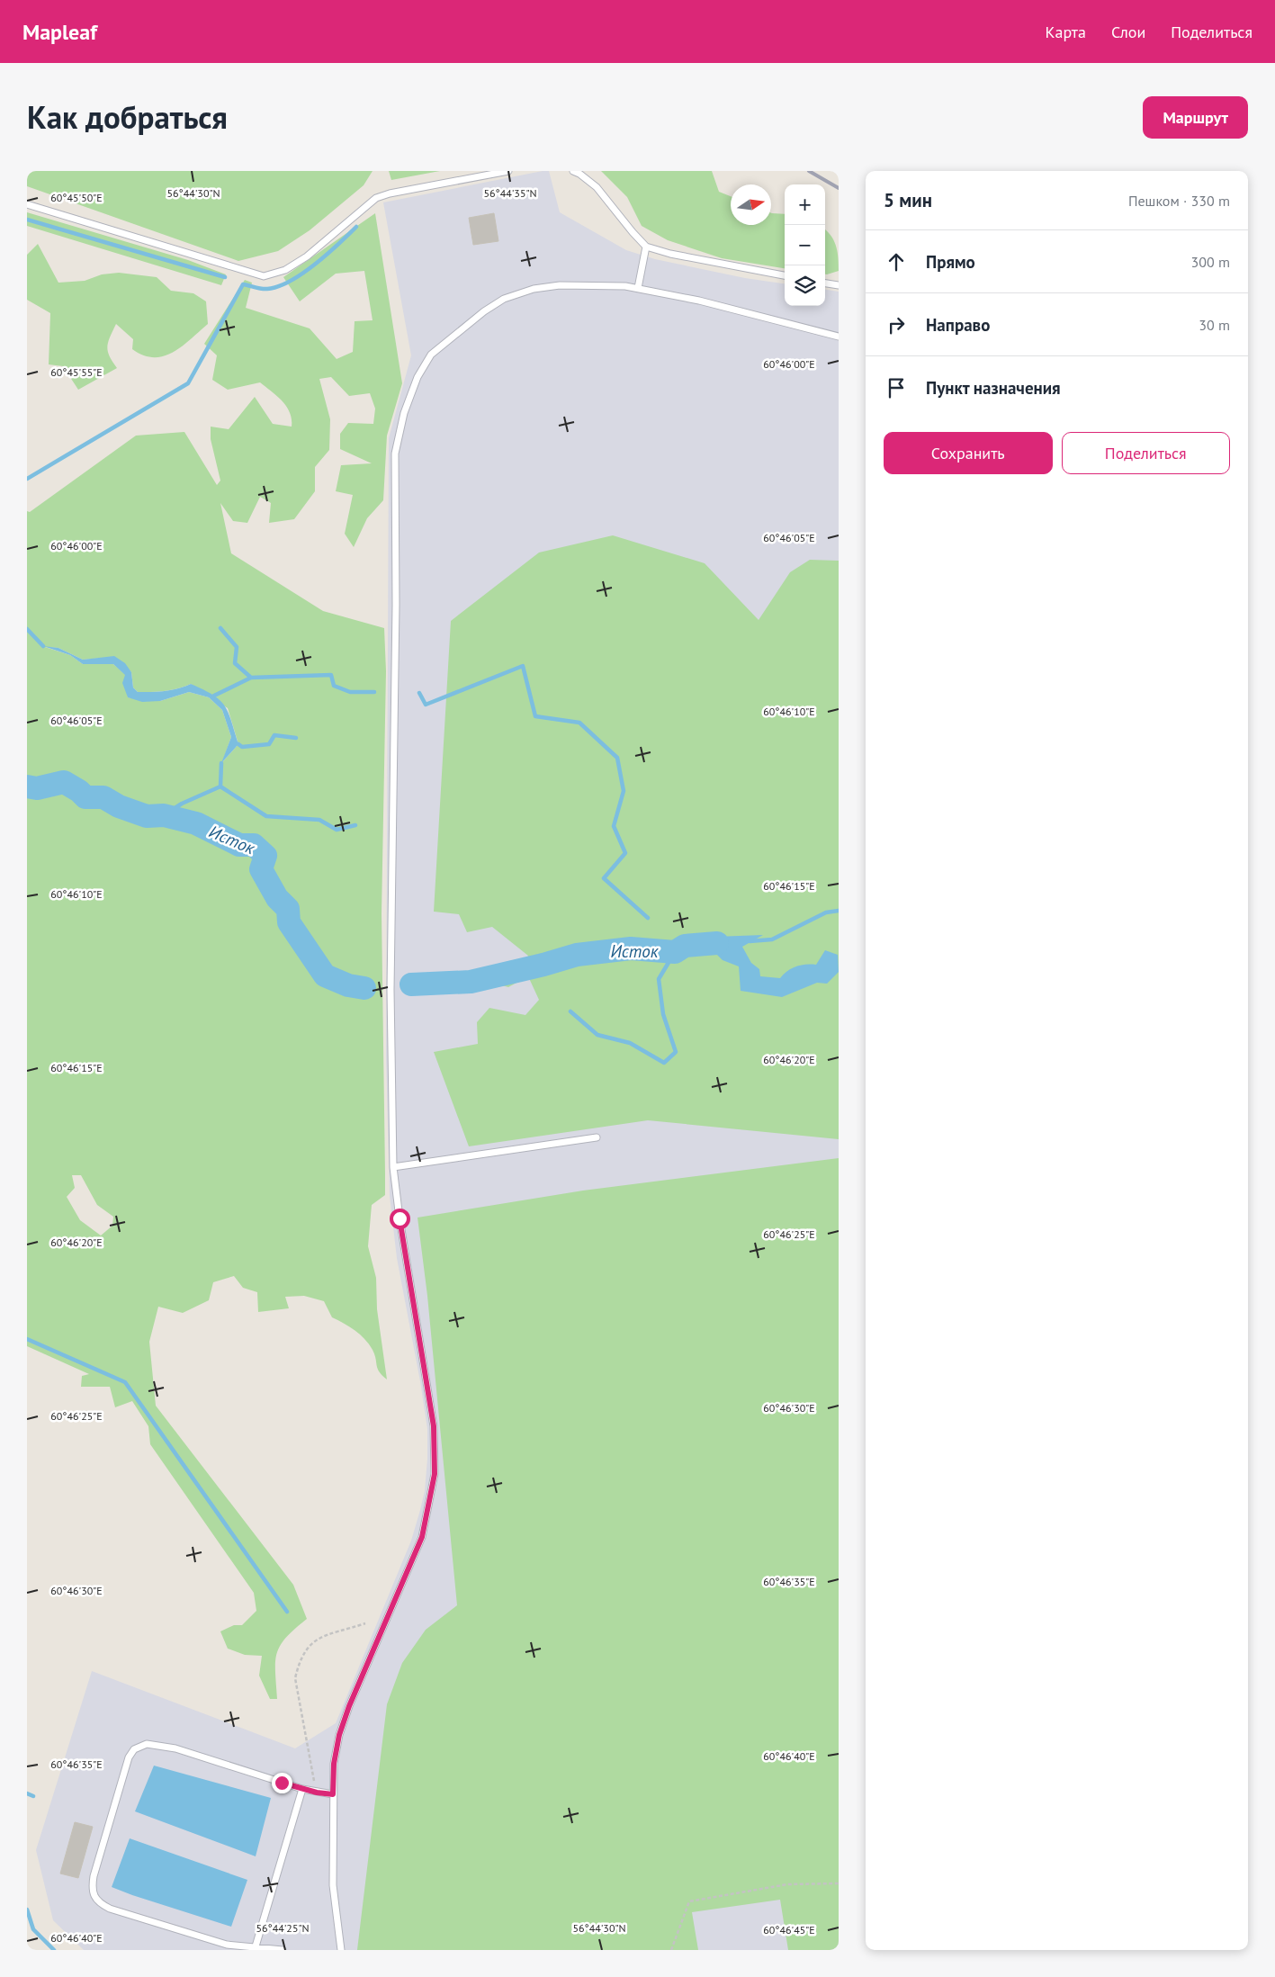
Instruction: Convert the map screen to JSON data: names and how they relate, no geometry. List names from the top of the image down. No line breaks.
{"water":["Исток"],"north":"right","page":{"header":"Mapleaf","nav":["Карта","Слои","Поделиться"],"title":"Как добраться","buttons":["Маршрут",["Сохранить","Поделиться"]],"heading":["5 мин","Пешком · 330 m"],"map_buttons":["+","−"],"list":[["Прямо","300 m"],["Направо","30 m"],"Пункт назначения"]},"coordinates":["56°44'30\"N","56°44'35\"N","60°45'50\"E","60°46'00\"E","60°45'55\"E","60°46'05\"E","60°46'10\"E","60°46'15\"E","60°46'20\"E","60°46'25\"E","60°46'30\"E","60°46'35\"E","60°46'40\"E","56°44'25\"N","60°46'45\"E"]}
